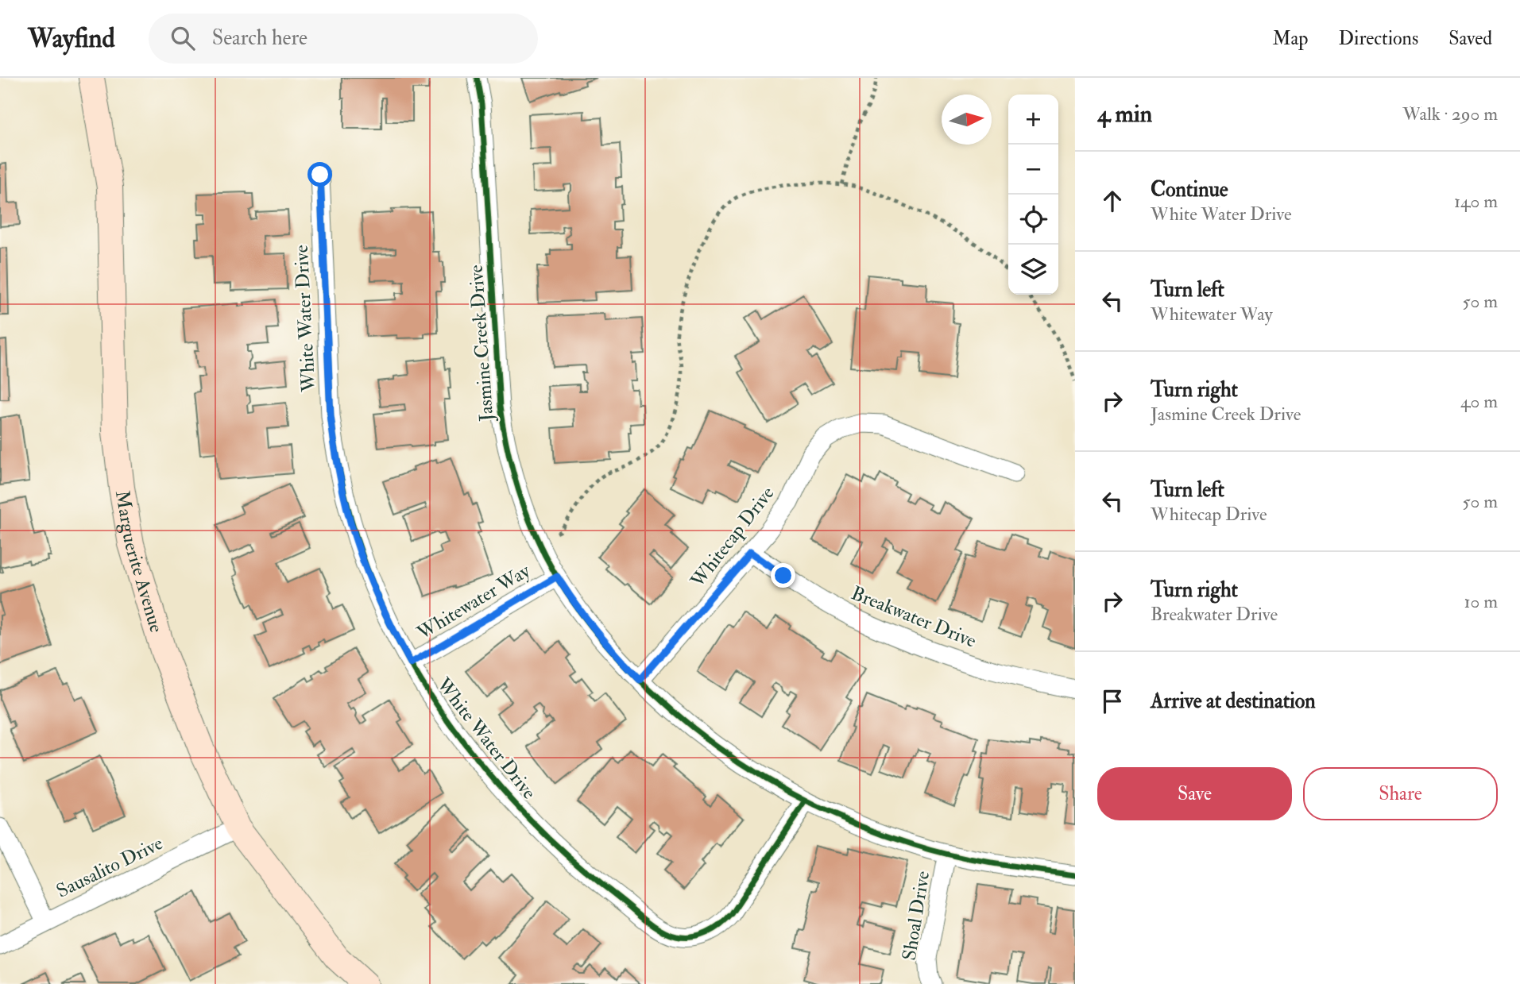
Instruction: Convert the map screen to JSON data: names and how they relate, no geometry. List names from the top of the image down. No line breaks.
{"streets":{"street":["White Water Drive","Jasmine Creek Drive","Whitecap Drive","Marguerite Avenue","Whitewater Way","Breakwater Drive","Sausalito Drive","Shoal Drive"]},"crossings":[["White Water Drive","Jasmine Creek Drive"],["White Water Drive","Whitewater Way"],["Jasmine Creek Drive","Whitecap Drive"],["Jasmine Creek Drive","Whitewater Way"],["Jasmine Creek Drive","Shoal Drive"],["Whitecap Drive","Breakwater Drive"],["Marguerite Avenue","Sausalito Drive"]],"north":"right","page":{"header":"Wayfind","search":"Search here","nav":["Map","Directions","Saved"],"heading":["4 min","Walk · 290 m"],"map_buttons":["+","−"],"list":[["Continue","White Water Drive","140 m"],["Turn left","Whitewater Way","50 m"],["Turn right","Jasmine Creek Drive","40 m"],["Turn left","Whitecap Drive","50 m"],["Turn right","Breakwater Drive","10 m"],"Arrive at destination"],"buttons":["Save","Share"]}}
